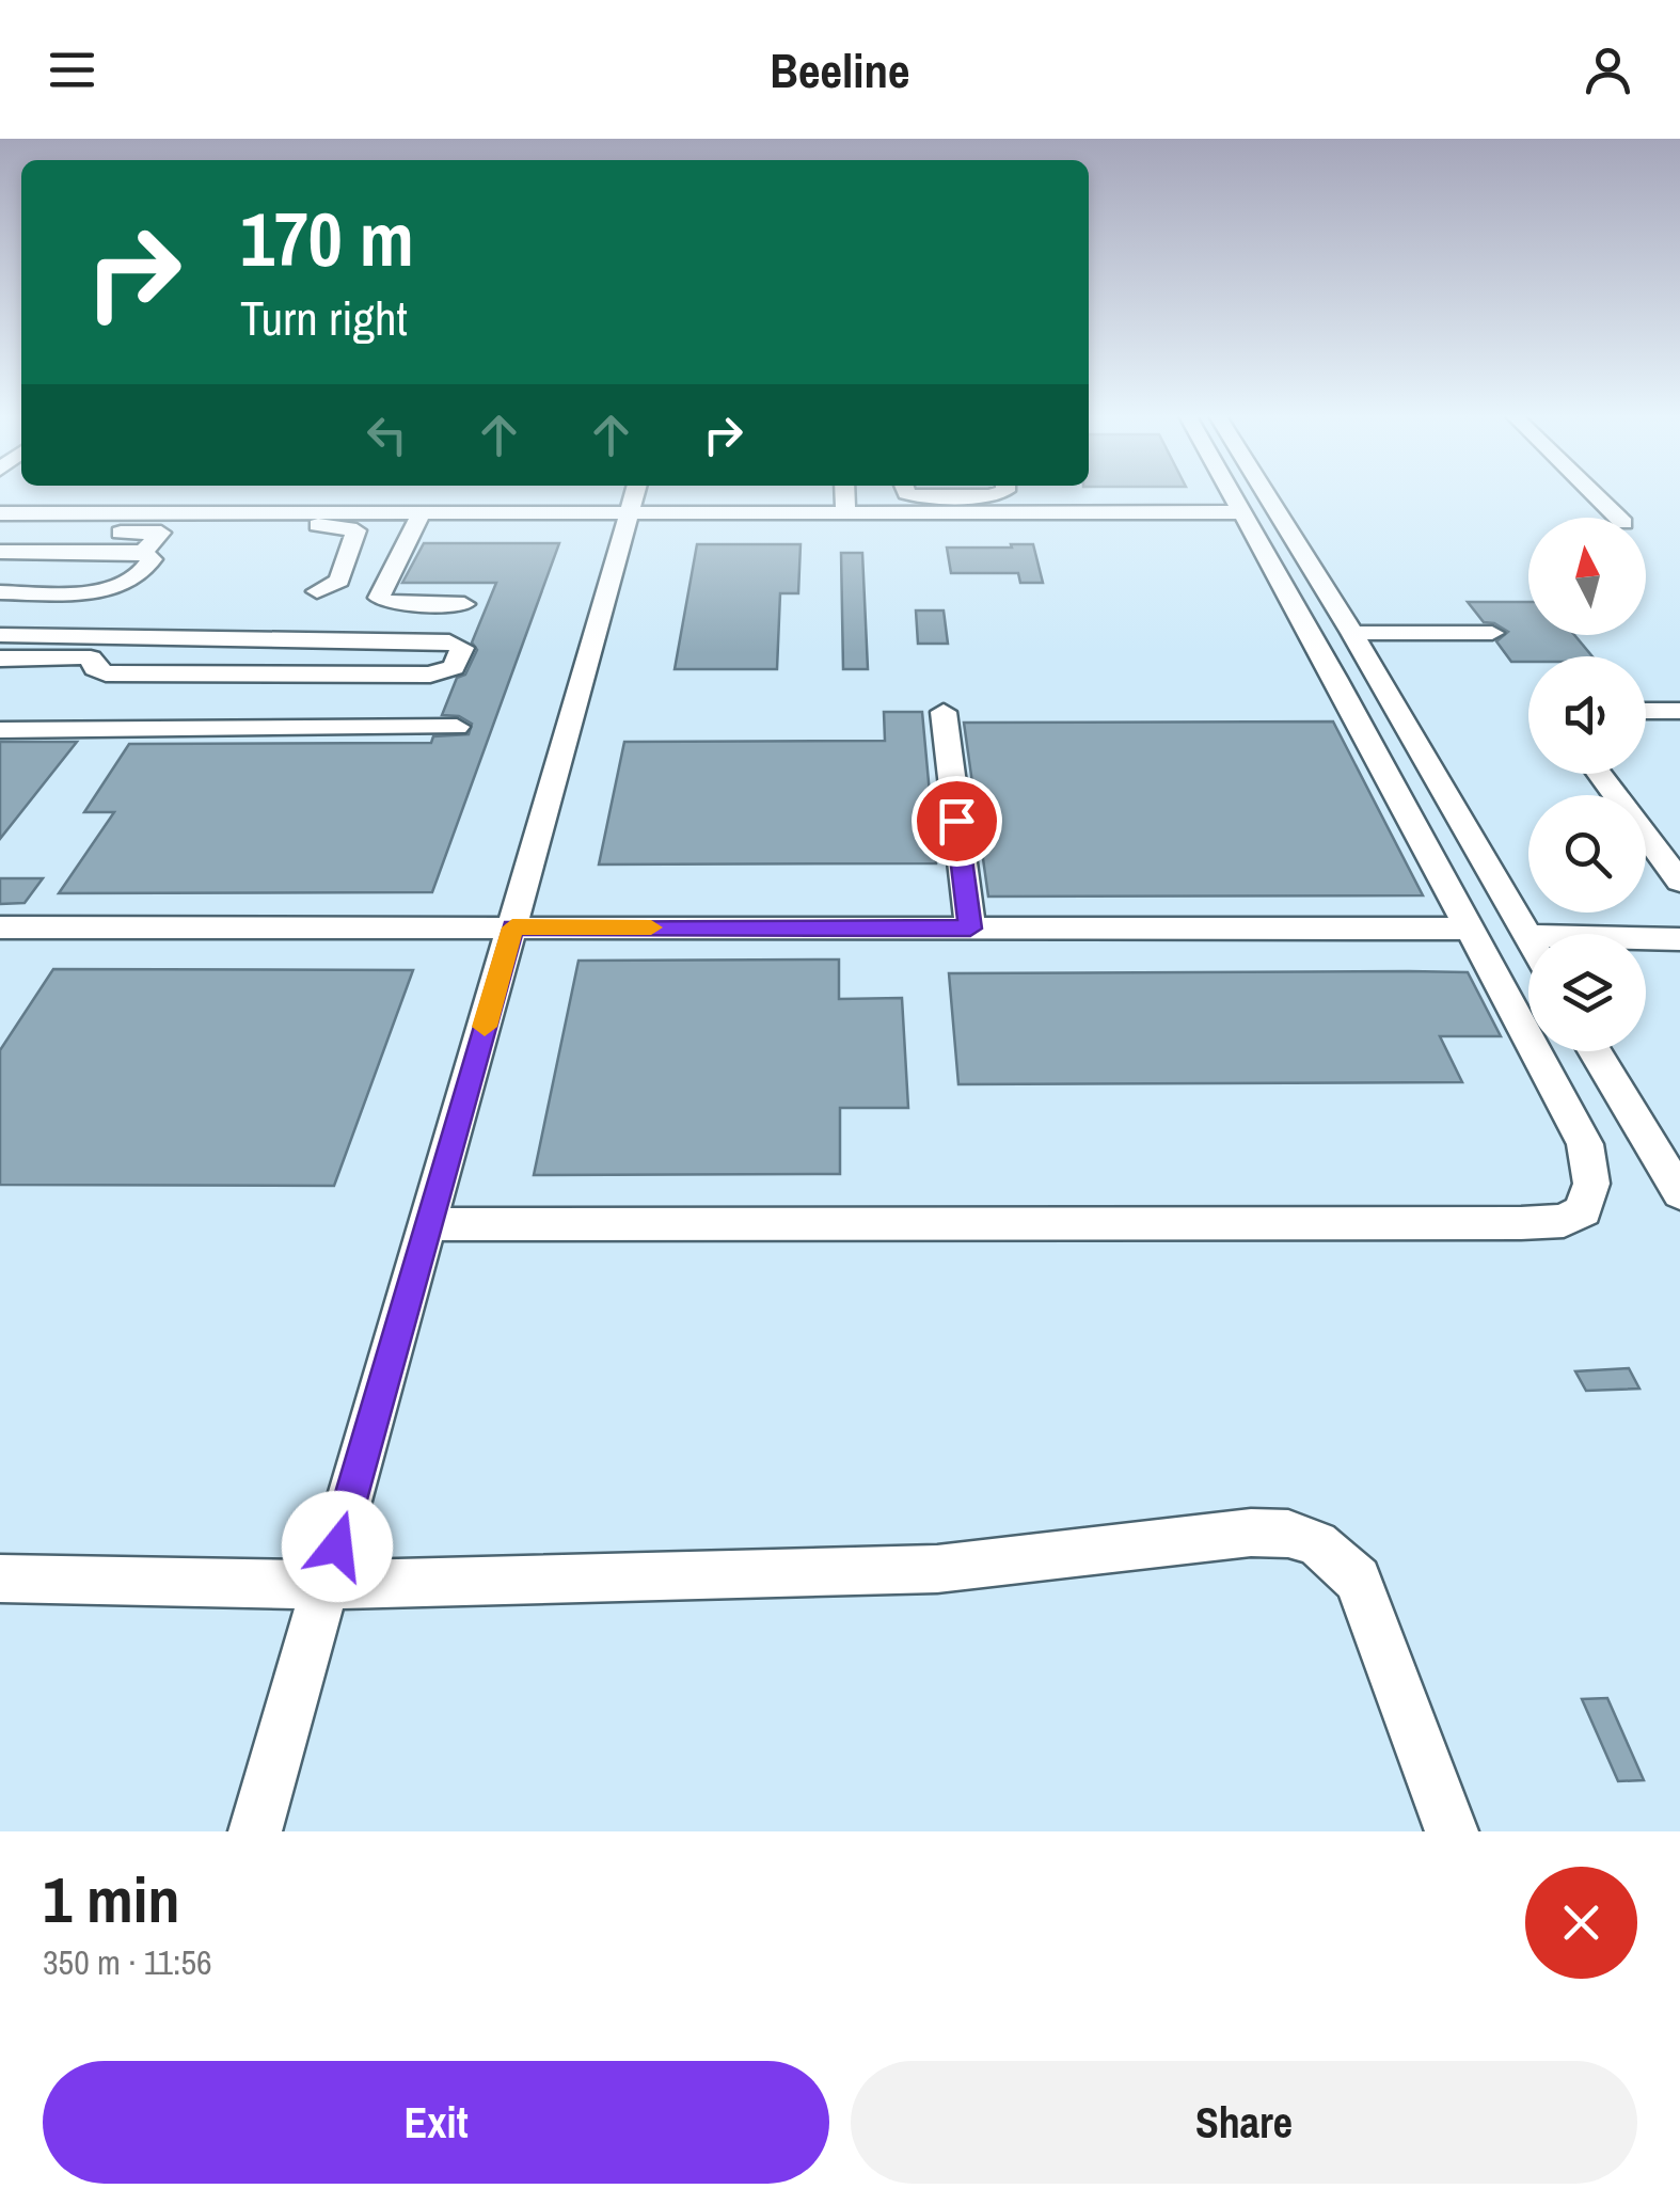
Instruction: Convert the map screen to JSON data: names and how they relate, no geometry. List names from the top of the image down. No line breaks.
{"north":"top","page":{"header":"Beeline","turn":["170 m","Turn right"],"heading":["1 min","350 m · 11:56"],"buttons":["Exit","Share"]}}
